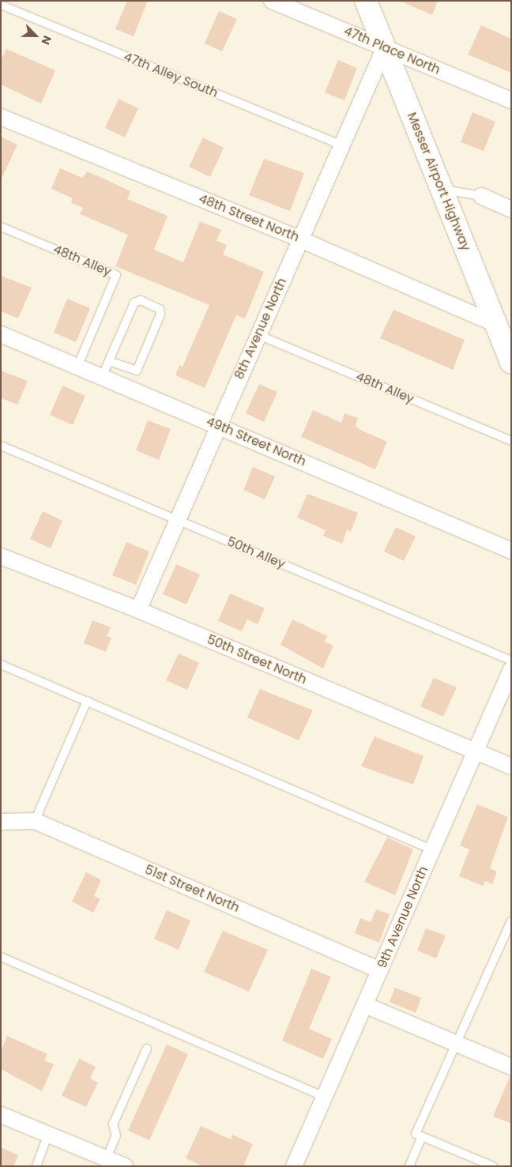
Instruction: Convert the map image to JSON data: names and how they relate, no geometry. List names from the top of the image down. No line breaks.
{"streets":{"main road":["Messer Airport Highway"],"street":["47th Place North","48th Street North","8th Avenue North","49th Street North","50th Street North","51st Street North","9th Avenue North"],"lane":["47th Alley South","48th Alley","50th Alley"]},"crossings":[["47th Place North","Messer Airport Highway"],["47th Place North","8th Avenue North"],["47th Alley South","8th Avenue North"],["Messer Airport Highway","48th Street North"],["Messer Airport Highway","8th Avenue North"],["48th Street North","8th Avenue North"],["48th Alley","8th Avenue North"],["48th Alley","49th Street North"],["8th Avenue North","49th Street North"],["8th Avenue North","50th Alley"],["8th Avenue North","50th Street North"],["50th Street North","9th Avenue North"],["51st Street North","9th Avenue North"]],"north":"bottom right"}
